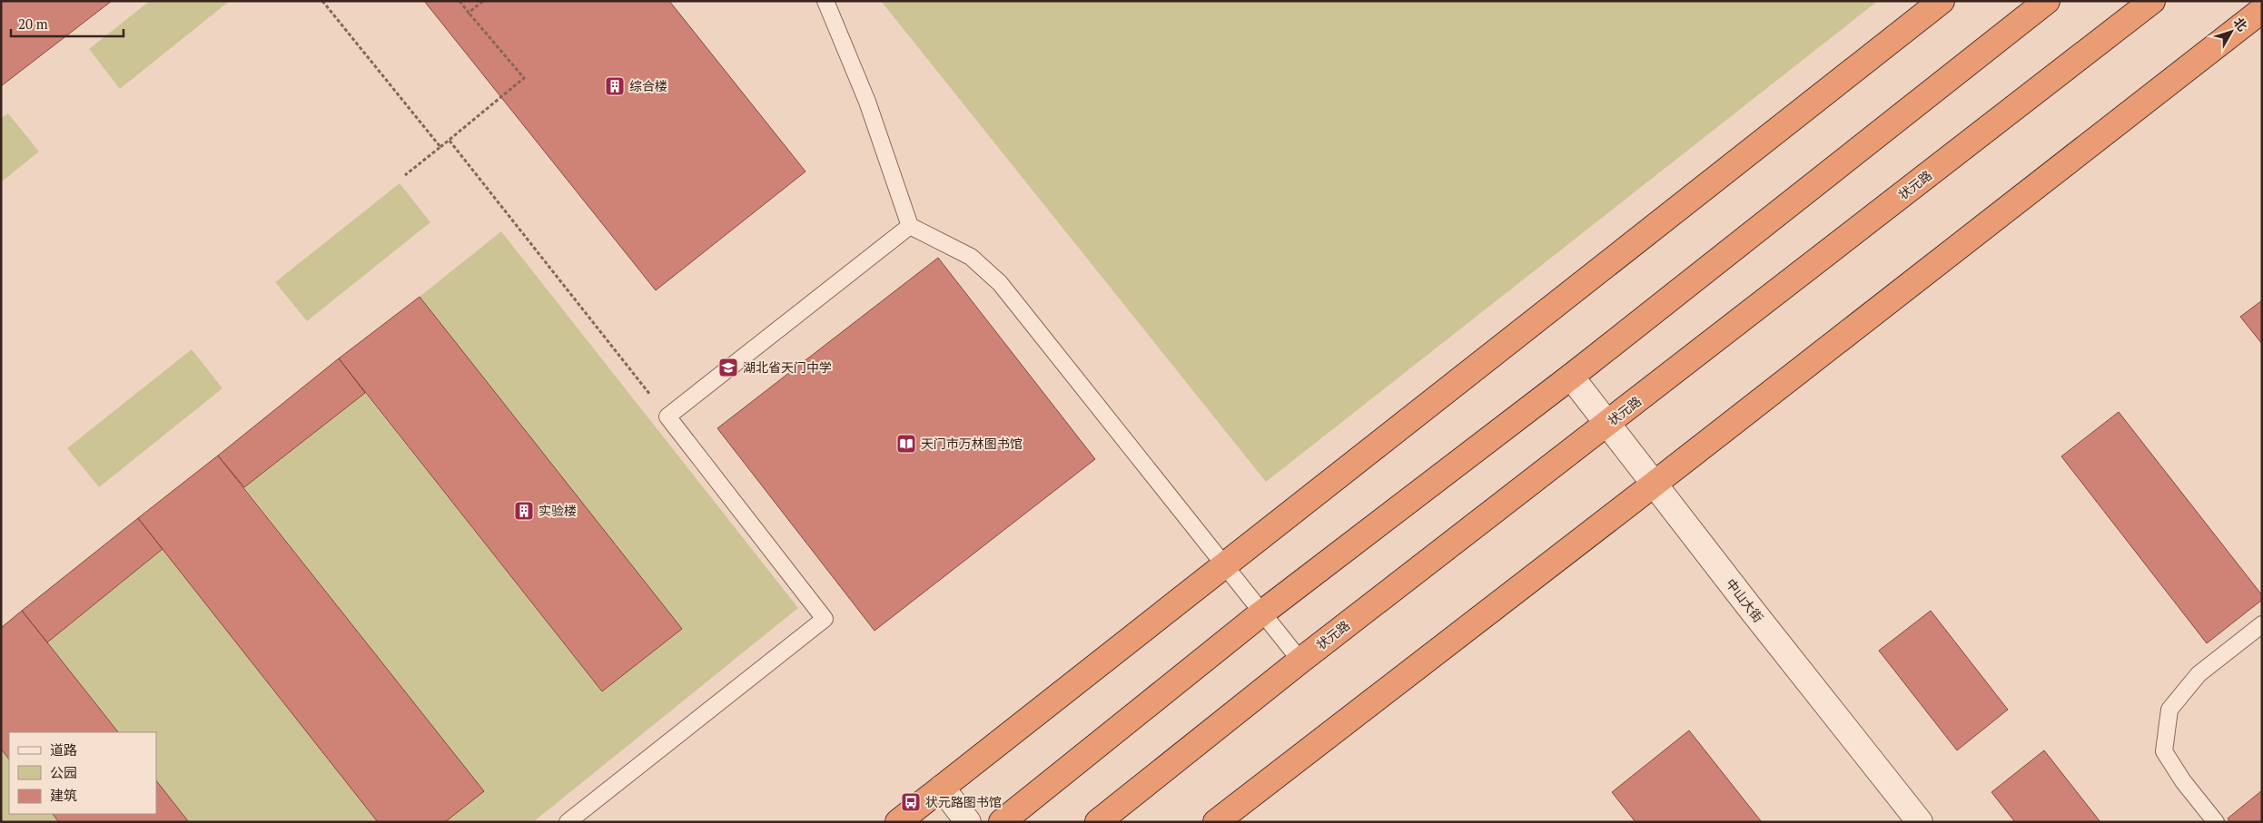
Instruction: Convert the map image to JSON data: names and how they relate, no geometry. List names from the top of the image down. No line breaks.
{"streets":{"highway":["状元路"],"street":["中山大街"]},"crossings":[["状元路","中山大街"]],"places":{"building":["综合楼","实验楼"],"school or university":["湖北省天门中学"],"library":["天门市万林图书馆"],"bus stop":["状元路图书馆"]},"legend":["道路","公园","建筑"],"scale_bar":"20 m","north":"top right"}
